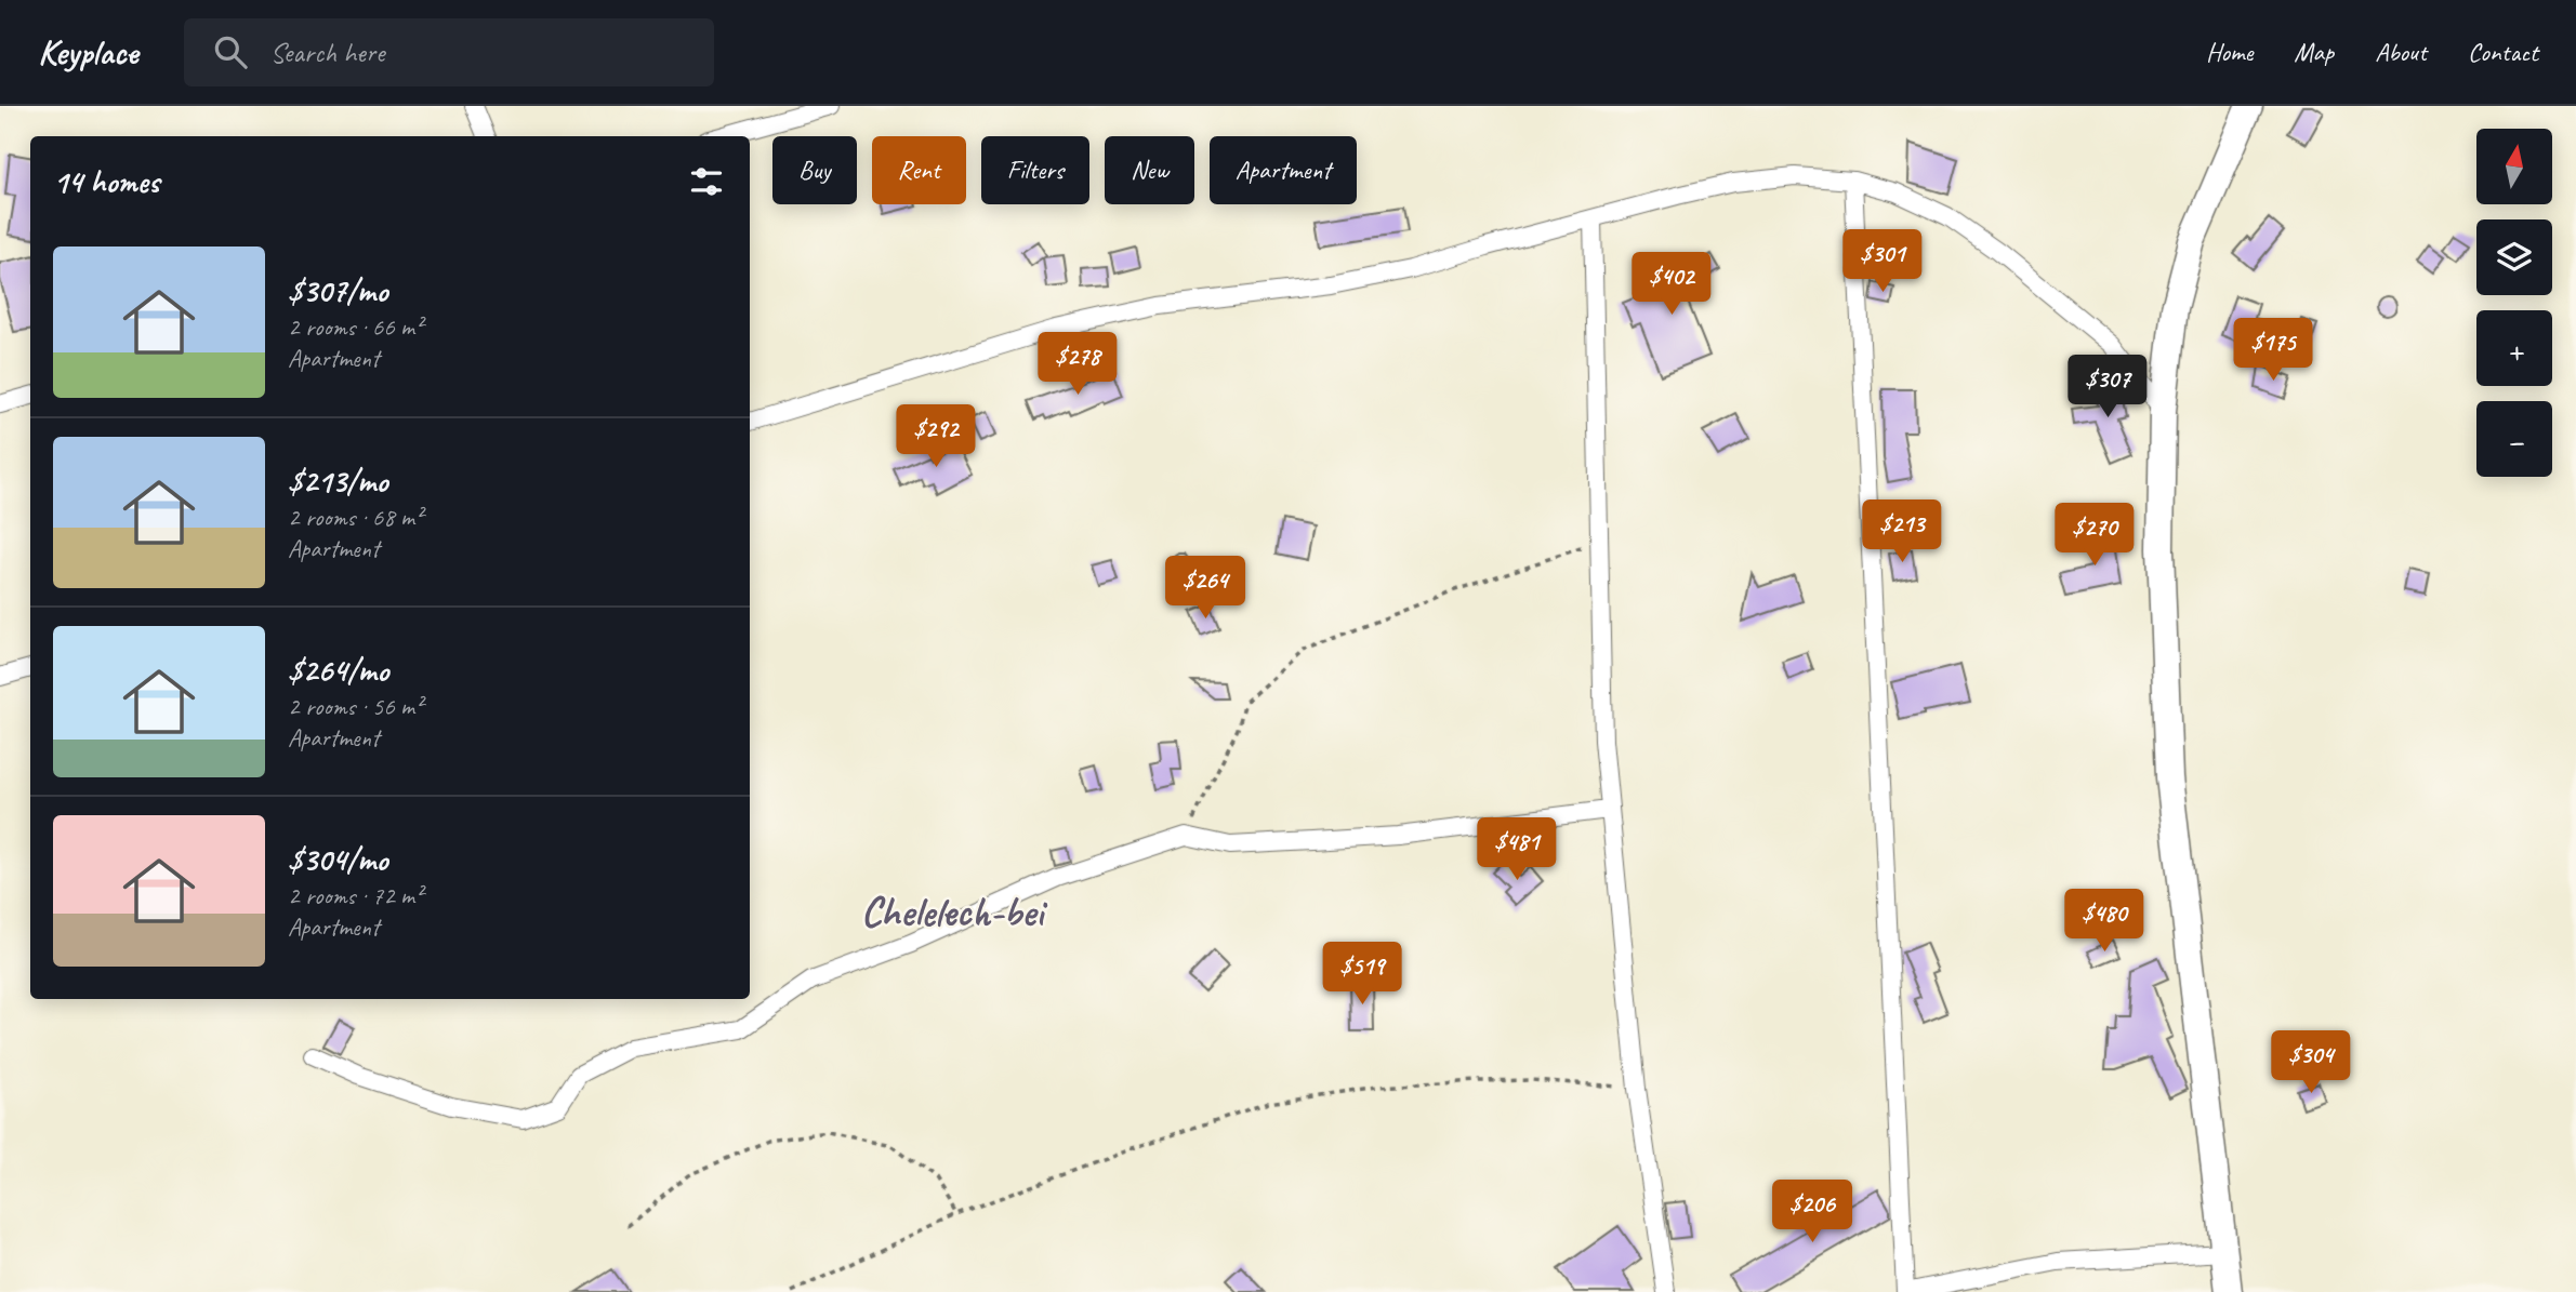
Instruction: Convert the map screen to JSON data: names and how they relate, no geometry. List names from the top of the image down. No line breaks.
{"districts":["Chelelech-bei"],"north":"top","page":{"header":"Keyplace","search":"Search here","nav":["Home","Map","About","Contact"],"map_buttons":["+","−"],"chip":["Buy","Rent","Filters","New","Apartment"],"heading":"14 homes","list":[{"name":"$307/mo","note":"2 rooms · 66 m² · Apartment"},{"name":"$213/mo","note":"2 rooms · 68 m² · Apartment"},{"name":"$264/mo","note":"2 rooms · 56 m² · Apartment"},{"name":"$304/mo","note":"2 rooms · 72 m² · Apartment"}],"price":["$301","$402","$175","$278","$307","$292","$213","$270","$264","$481","$480","$519","$304","$206"]}}
